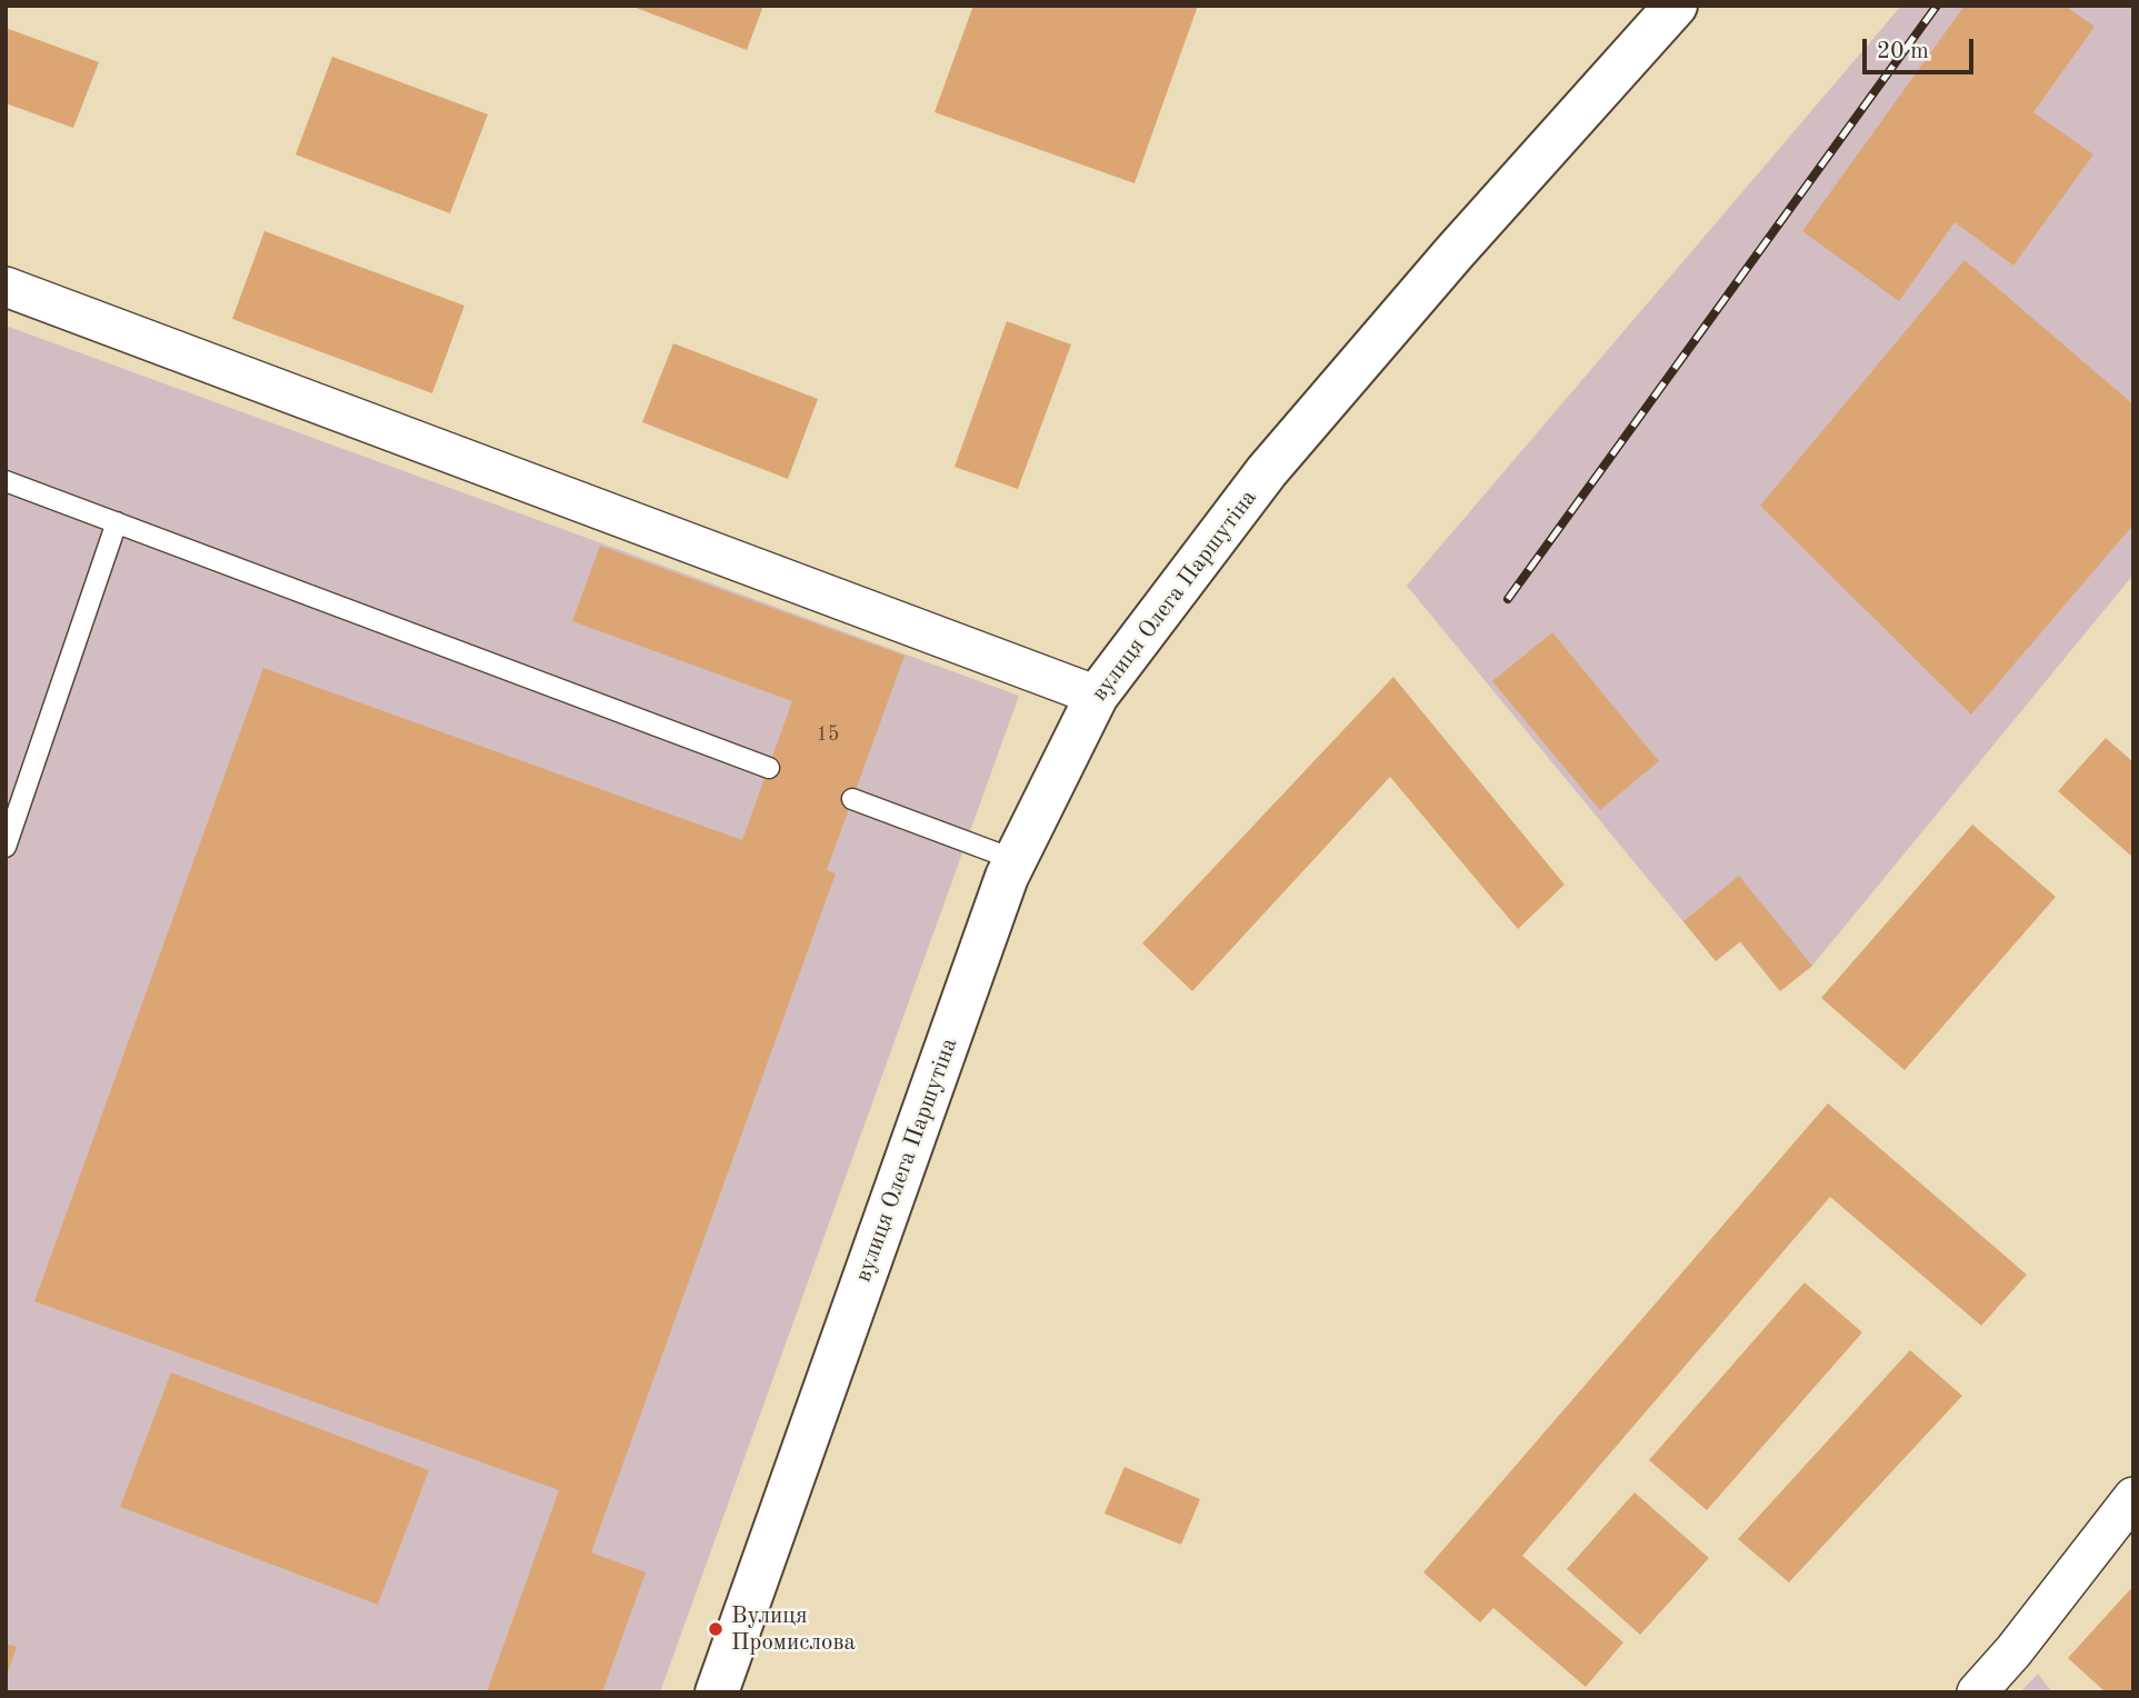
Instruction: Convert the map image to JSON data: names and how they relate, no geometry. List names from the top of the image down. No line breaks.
{"streets":{"street":["вулиця Олега Паршутіна"]},"places":["Вулиця Промислова"],"house_numbers":["15"],"scale_bar":"20 m"}
